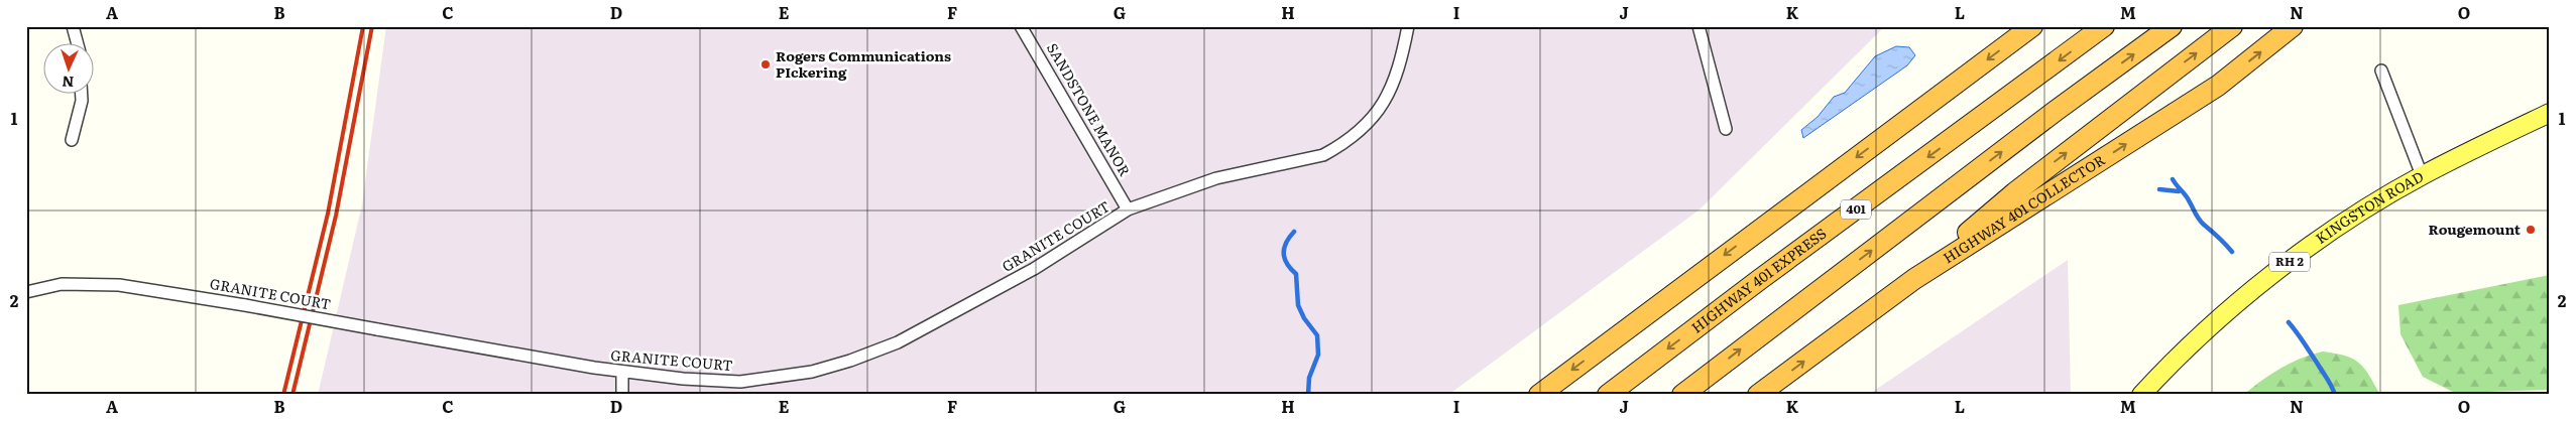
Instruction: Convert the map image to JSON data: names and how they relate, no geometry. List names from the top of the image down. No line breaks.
{"streets":{"highway":["HIGHWAY 401 COLLECTOR","401","HIGHWAY 401 EXPRESS"],"main road":["KINGSTON ROAD","RH 2"],"street":["SANDSTONE MANOR","GRANITE COURT"]},"crossings":[["SANDSTONE MANOR","GRANITE COURT"]],"places":["Rogers Communications PIckering","Rougemount"],"north":"bottom","grid":{"columns":["A","B","C","D","E","F","G","H","I","J","K","L","M","N","O"],"rows":["1","2"]}}
